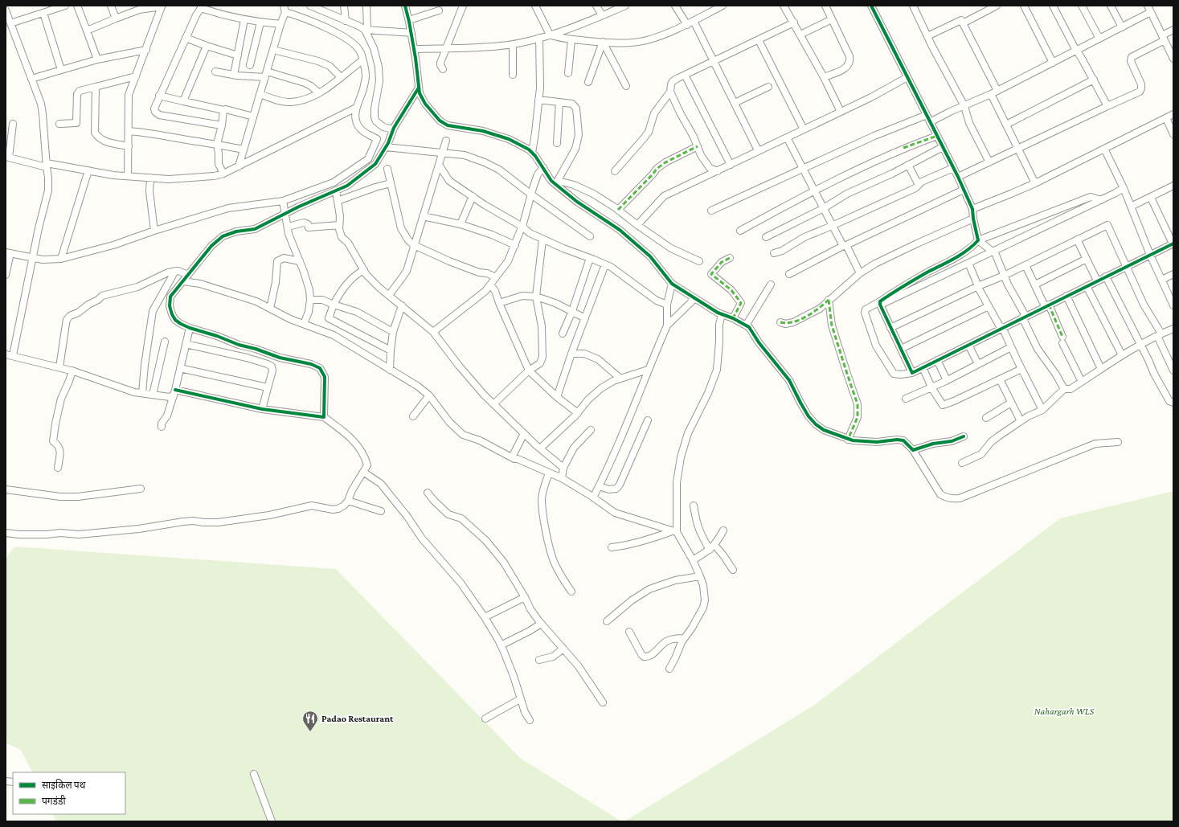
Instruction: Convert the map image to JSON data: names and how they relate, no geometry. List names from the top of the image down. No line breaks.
{"parks":["Nahargarh WLS"],"places":{"restaurant":["Padao Restaurant"]},"legend":["साइकिल पथ","पगडंडी"]}
